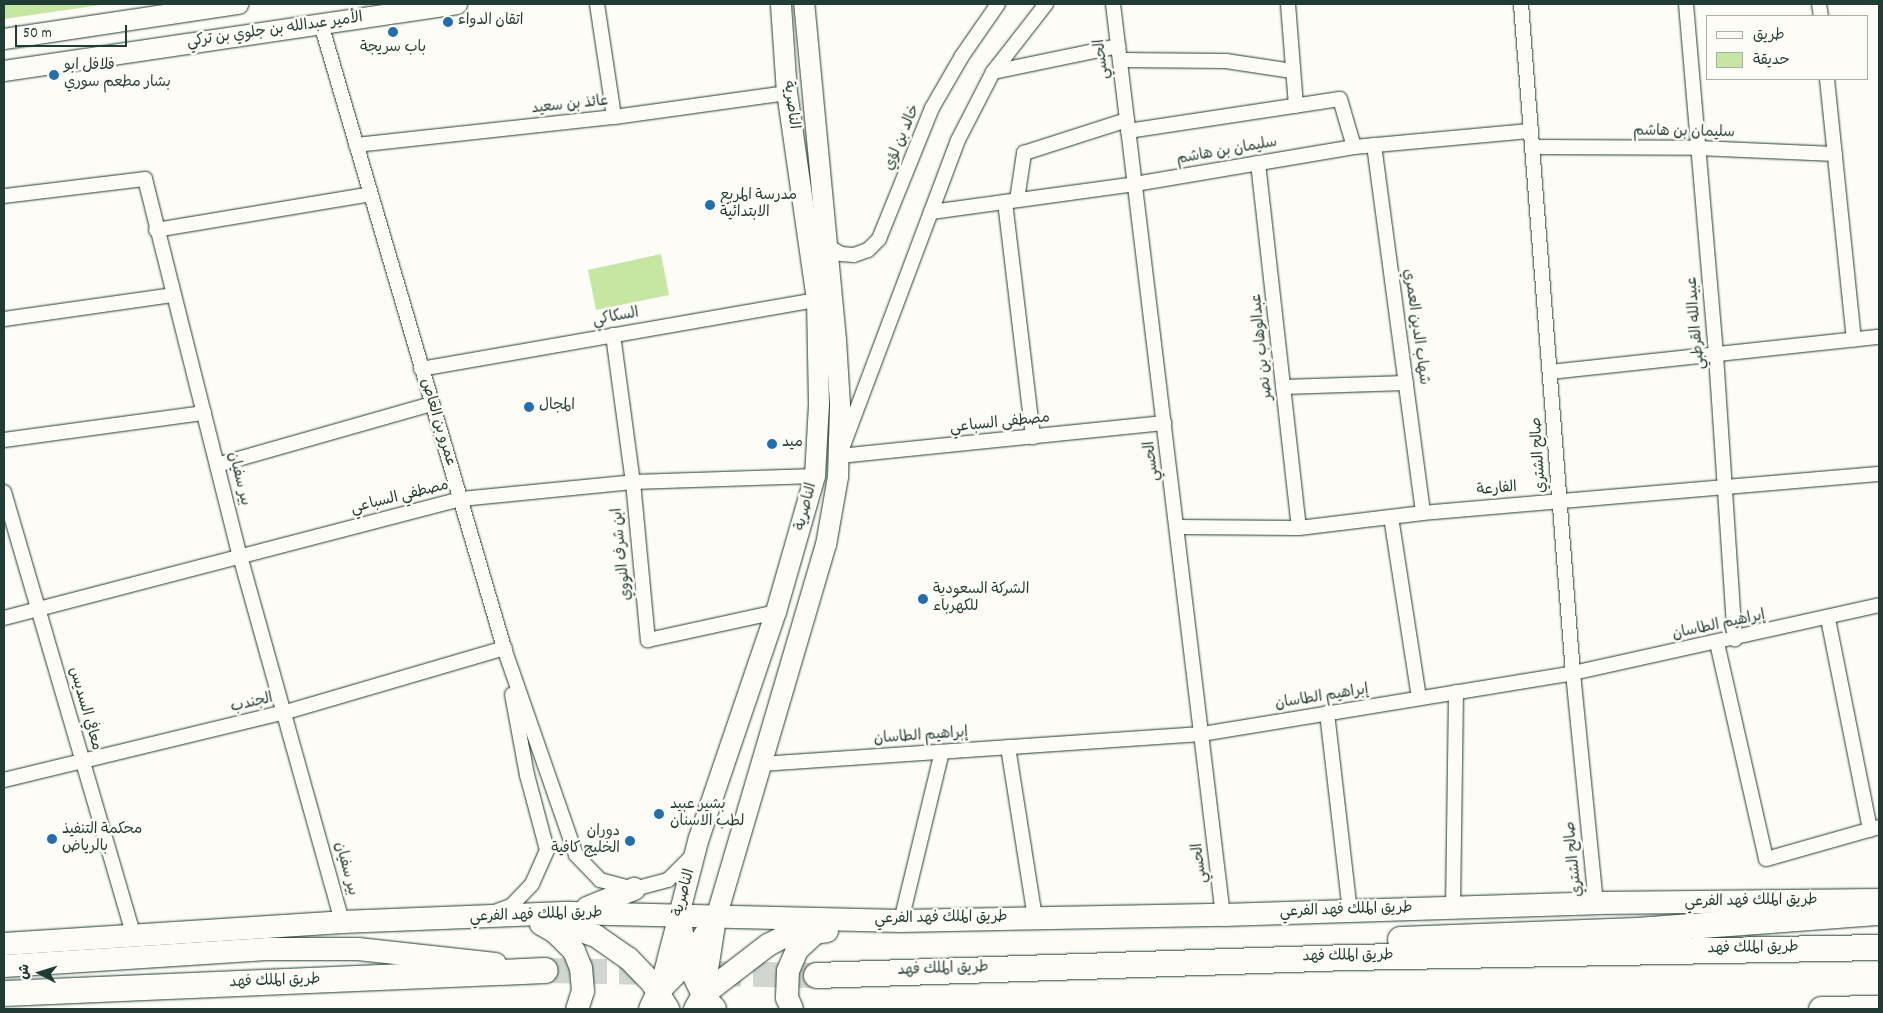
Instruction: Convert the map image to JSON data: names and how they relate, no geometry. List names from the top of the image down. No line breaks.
{"streets":{"highway":["طريق الملك فهد"],"main road":["الأمير عبدالله بن جلوي بن تركي","الناصرية","طريق الملك فهد الفرعي"],"street":["الحسي","عائذ بن سعيد","سليمان بن هاشم","خالد بن لؤي","السكاكي","عبيدالله القرطبي","شهاب الدين العمري","عبدالوهاب بن نصر","عمرو بن العاص","مصطفى السباعي","صالح الشتري","بير سفيان","الفارعة","مصطفي السباعي","ابن شرف النووي","إبراهيم الطاسان","الجندب","معافي السديس"]},"crossings":[["الأمير عبدالله بن جلوي بن تركي","عمرو بن العاص"],["الحسي","سليمان بن هاشم"],["الحسي","مصطفى السباعي"],["الحسي","الفارعة"],["الحسي","إبراهيم الطاسان"],["الحسي","طريق الملك فهد الفرعي"],["الناصرية","عائذ بن سعيد"],["الناصرية","خالد بن لؤي"],["الناصرية","السكاكي"],["الناصرية","مصطفى السباعي"],["الناصرية","مصطفي السباعي"],["الناصرية","ابن شرف النووي"],["الناصرية","إبراهيم الطاسان"],["الناصرية","طريق الملك فهد الفرعي"],["عائذ بن سعيد","عمرو بن العاص"],["سليمان بن هاشم","عبيدالله القرطبي"],["سليمان بن هاشم","شهاب الدين العمري"],["سليمان بن هاشم","عبدالوهاب بن نصر"],["سليمان بن هاشم","صالح الشتري"],["السكاكي","عمرو بن العاص"],["السكاكي","ابن شرف النووي"],["عبيدالله القرطبي","الفارعة"],["عبيدالله القرطبي","إبراهيم الطاسان"],["شهاب الدين العمري","الفارعة"],["عبدالوهاب بن نصر","الفارعة"],["عمرو بن العاص","مصطفي السباعي"],["عمرو بن العاص","الجندب"],["صالح الشتري","الفارعة"],["صالح الشتري","إبراهيم الطاسان"],["صالح الشتري","طريق الملك فهد الفرعي"],["بير سفيان","مصطفي السباعي"],["بير سفيان","الجندب"],["بير سفيان","طريق الملك فهد الفرعي"],["مصطفي السباعي","ابن شرف النووي"],["مصطفي السباعي","معافي السديس"],["الجندب","معافي السديس"],["معافي السديس","طريق الملك فهد الفرعي"]],"places":["اتقان الدواء","باب سريجة","فلافل ابو بشار مطعم سوري","مدرسة المربع الابتدائية","المجال","ميد","الشركة السعودية للكهرباء","بشير عبيد لطب الاسنان","محكمة التنفيذ بالرياض","دوران الخليج كافية"],"legend":["طريق","حديقة"],"scale_bar":"50 m","north":"left"}
